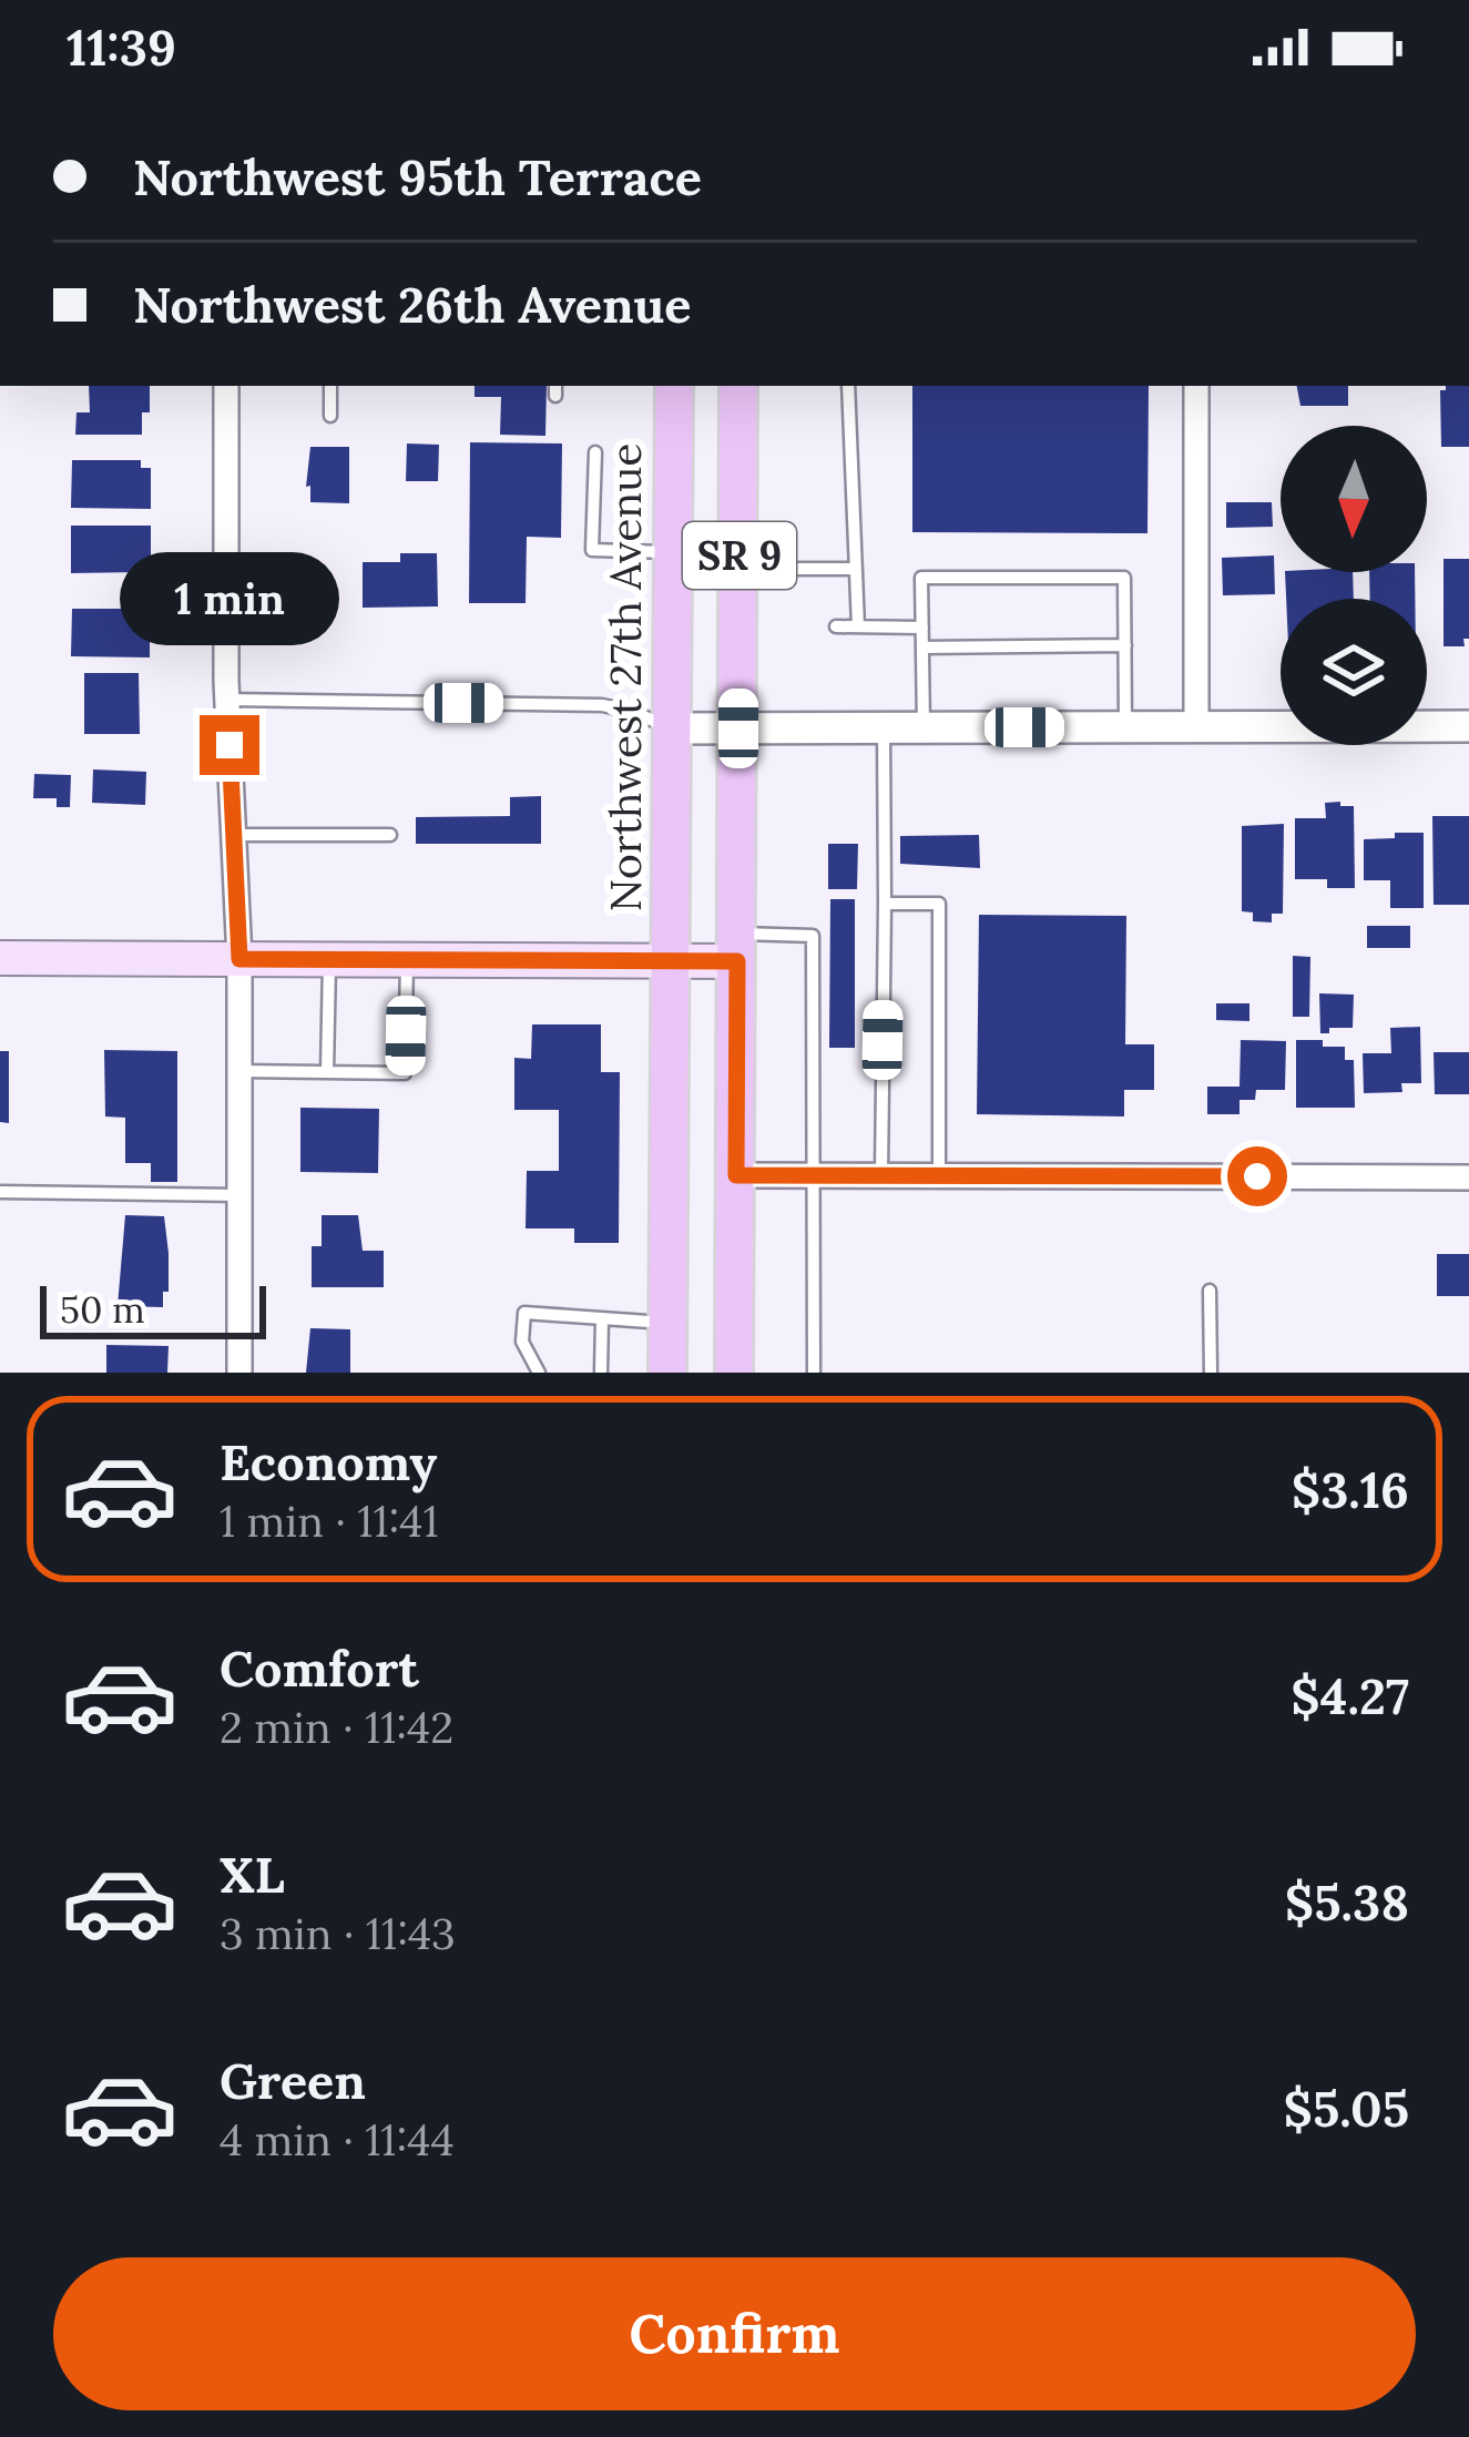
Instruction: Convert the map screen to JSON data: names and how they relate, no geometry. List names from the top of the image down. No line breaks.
{"streets":{"main road":["SR 9","Northwest 27th Avenue"]},"scale_bar":"50 m","north":"bottom","page":{"status":"11:39","banner":["Northwest 95th Terrace","Northwest 26th Avenue"],"bubble":"1 min","scale":"50 m","list":[{"name":"Economy","note":"1 min · 11:41","value":"$3.16"},{"name":"Comfort","note":"2 min · 11:42","value":"$4.27"},{"name":"XL","note":"3 min · 11:43","value":"$5.38"},{"name":"Green","note":"4 min · 11:44","value":"$5.05"}],"buttons":"Confirm"}}
